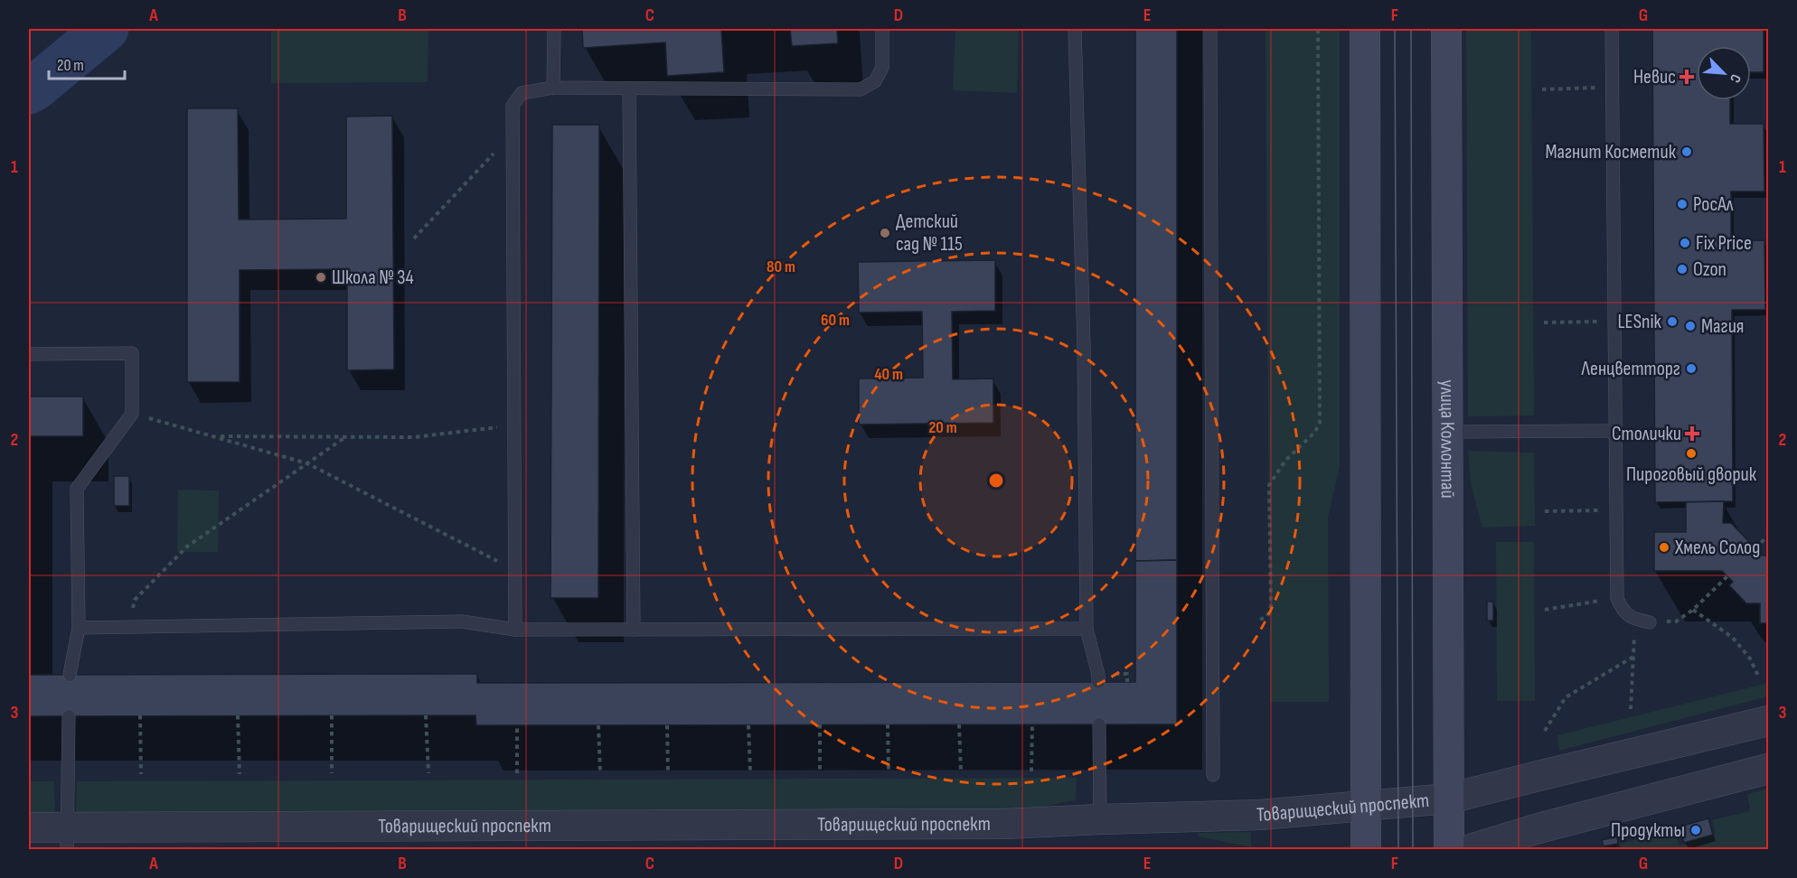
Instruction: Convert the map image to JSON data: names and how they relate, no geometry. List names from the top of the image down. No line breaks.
{"streets":{"main road":["улица Коллонтай"],"street":["Товарищеский проспект"]},"crossings":[["улица Коллонтай","Товарищеский проспект"]],"places":{"health":["Невис","Столички"],"other":["Магнит Косметик","РосАл","Детский сад № 115","Fix Price","Ozon","Школа № 34","LESnik","Магия","Ленцветторг","Пироговый дворик","Хмель Солод","Продукты"]},"scale_bar":"20 m","north":"bottom right","grid":{"columns":["A","B","C","D","E","F","G"],"rows":["1","2","3"]},"rings":["80 m","60 m","40 m","20 m"]}
